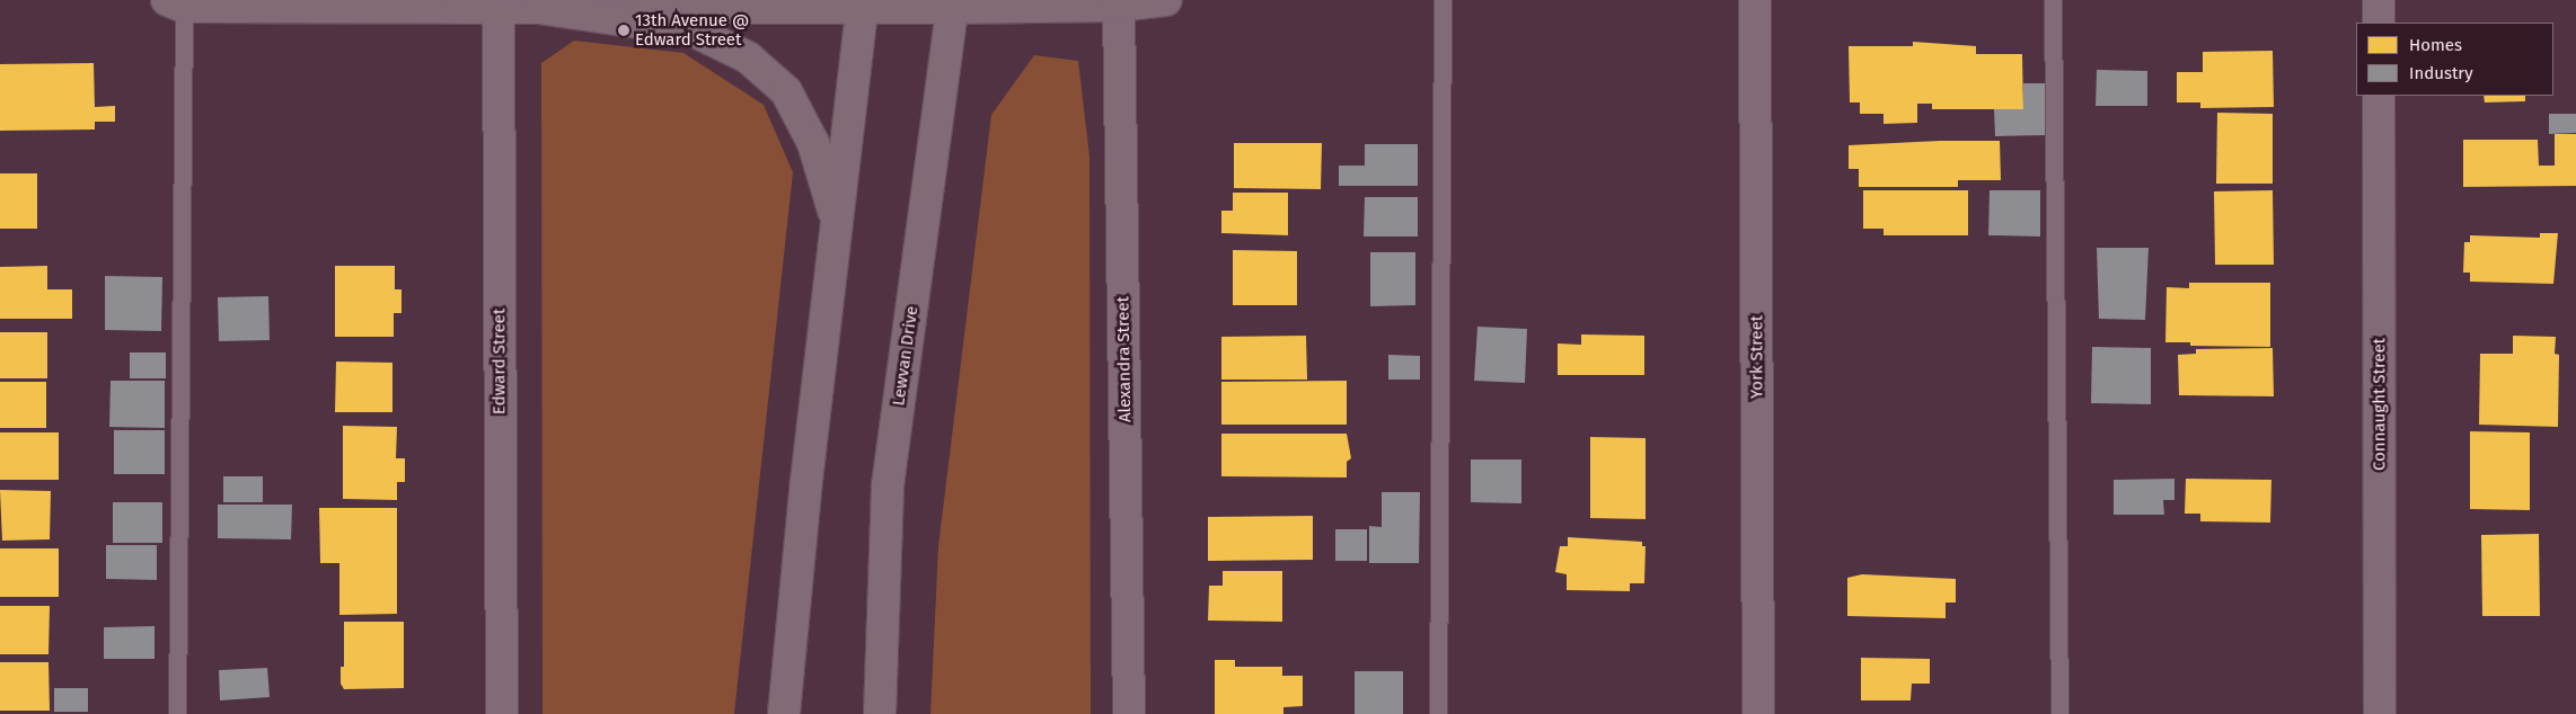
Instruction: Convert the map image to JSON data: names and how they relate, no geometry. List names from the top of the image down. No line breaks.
{"streets":{"street":["Lewvan Drive","York Street","Alexandra Street","Edward Street","Connaught Street"]},"places":["13th Avenue @ Edward Street"],"legend":["Homes","Industry"]}
